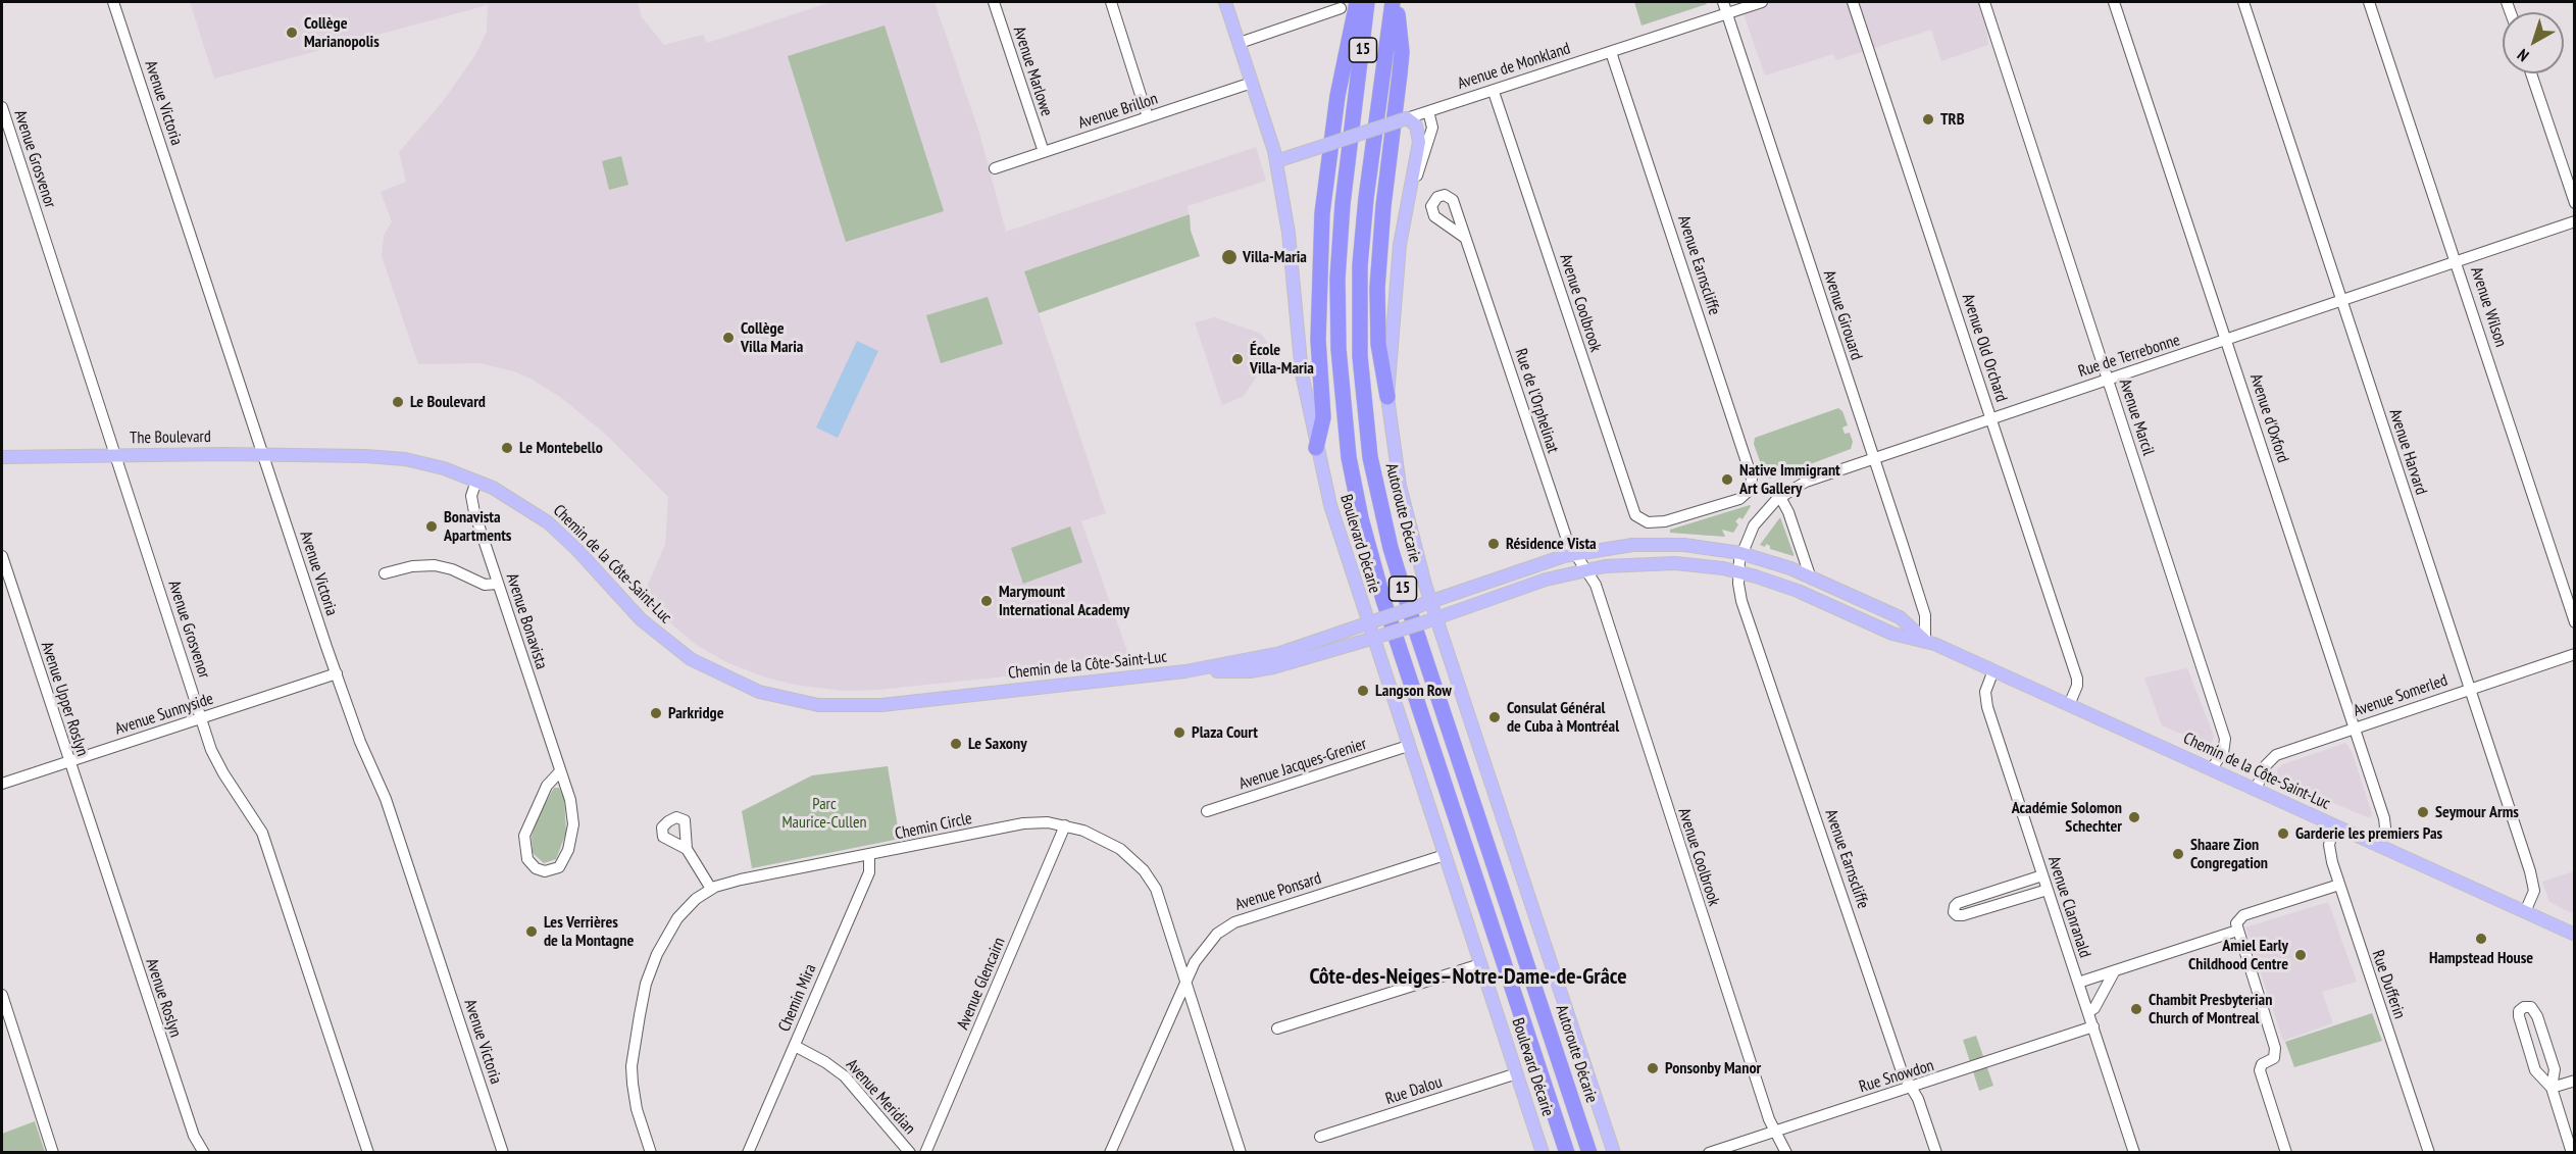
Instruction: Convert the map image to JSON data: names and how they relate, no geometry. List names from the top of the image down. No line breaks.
{"streets":{"highway":["15","Autoroute Décarie"],"main road":["Avenue de Monkland","The Boulevard","Boulevard Décarie","Chemin de la Côte-Saint-Luc"],"street":["Avenue Marlowe","Avenue Victoria","Avenue Brillon","Avenue Grosvenor","Avenue Earnscliffe","Avenue Coolbrook","Avenue Wilson","Avenue Girouard","Avenue Old Orchard","Rue de Terrebonne","Rue de l'Orphelinat","Avenue Marcil","Avenue d'Oxford","Avenue Harvard","Avenue Bonavista","Avenue Somerled","Avenue Upper Roslyn","Avenue Sunnyside","Avenue Jacques-Grenier","Chemin Circle","Avenue Ponsard","Avenue Clanranald","Avenue Glencairn","Rue Dufferin","Avenue Roslyn","Chemin Mira","Rue Snowdon","Rue Dalou","Avenue Meridian"]},"crossings":[["Avenue de Monkland","Avenue Earnscliffe"],["Avenue de Monkland","Avenue Coolbrook"],["Avenue de Monkland","Avenue Girouard"],["Avenue de Monkland","Boulevard Décarie"],["Avenue Marlowe","Avenue Brillon"],["Avenue Victoria","The Boulevard"],["Avenue Victoria","Avenue Sunnyside"],["Avenue Brillon","Boulevard Décarie"],["Avenue Grosvenor","The Boulevard"],["Avenue Grosvenor","Avenue Sunnyside"],["Avenue Earnscliffe","Avenue Coolbrook"],["Avenue Earnscliffe","Rue de Terrebonne"],["Avenue Earnscliffe","Chemin de la Côte-Saint-Luc"],["Avenue Earnscliffe","Rue Snowdon"],["Avenue Coolbrook","Rue de l'Orphelinat"],["Avenue Coolbrook","Chemin de la Côte-Saint-Luc"],["Avenue Coolbrook","Rue Snowdon"],["Avenue Wilson","Rue de Terrebonne"],["Avenue Girouard","Rue de Terrebonne"],["Avenue Girouard","Chemin de la Côte-Saint-Luc"],["Avenue Old Orchard","Rue de Terrebonne"],["Avenue Old Orchard","Chemin de la Côte-Saint-Luc"],["Rue de Terrebonne","Avenue Marcil"],["Rue de Terrebonne","Avenue d'Oxford"],["Rue de Terrebonne","Avenue Harvard"],["Rue de Terrebonne","Chemin de la Côte-Saint-Luc"],["Rue de l'Orphelinat","Chemin de la Côte-Saint-Luc"],["Avenue Marcil","Chemin de la Côte-Saint-Luc"],["Avenue d'Oxford","Chemin de la Côte-Saint-Luc"],["Avenue d'Oxford","Avenue Somerled"],["The Boulevard","Chemin de la Côte-Saint-Luc"],["Avenue Harvard","Chemin de la Côte-Saint-Luc"],["Avenue Harvard","Avenue Somerled"],["Boulevard Décarie","Chemin de la Côte-Saint-Luc"],["Boulevard Décarie","Avenue Jacques-Grenier"],["Boulevard Décarie","Avenue Ponsard"],["Boulevard Décarie","Rue Dalou"],["Chemin de la Côte-Saint-Luc","Avenue Bonavista"],["Chemin de la Côte-Saint-Luc","Avenue Somerled"],["Chemin de la Côte-Saint-Luc","Avenue Clanranald"],["Chemin de la Côte-Saint-Luc","Rue Dufferin"],["Avenue Upper Roslyn","Avenue Sunnyside"],["Avenue Upper Roslyn","Avenue Roslyn"],["Chemin Circle","Avenue Ponsard"],["Chemin Circle","Avenue Glencairn"],["Chemin Circle","Chemin Mira"],["Avenue Clanranald","Rue Snowdon"],["Chemin Mira","Avenue Meridian"]],"districts":["Côte-des-Neiges–Notre-Dame-de-Grâce"],"parks":["Parc Maurice-Cullen"],"places":["Collège Marianopolis","TRB","Villa-Maria","Collège Villa Maria","École Villa-Maria","Le Boulevard","Le Montebello","Native Immigrant Art Gallery","Bonavista Apartments","Résidence Vista","Marymount International Academy","Langson Row","Parkridge","Consulat Général de Cuba à Montréal","Plaza Court","Le Saxony","Seymour Arms","Académie Solomon Schechter","Garderie les premiers Pas","Shaare Zion Congregation","Les Verrières de la Montagne","Hampstead House","Amiel Early Childhood Centre","Chambit Presbyterian Church of Montreal","Ponsonby Manor"],"north":"bottom left"}
